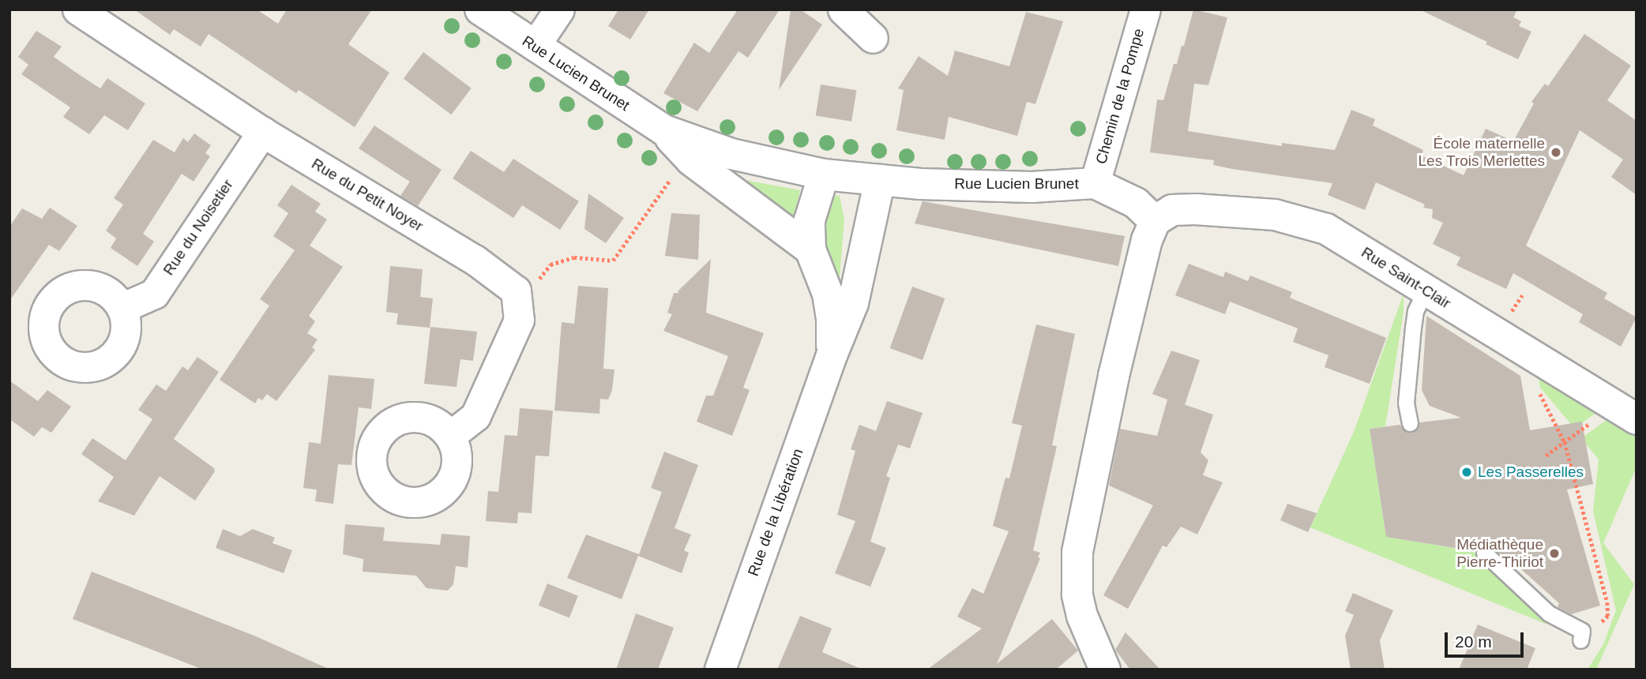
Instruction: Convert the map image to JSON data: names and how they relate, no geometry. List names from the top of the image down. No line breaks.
{"streets":{"street":["Rue Lucien Brunet","Chemin de la Pompe","Rue du Petit Noyer","Rue du Noisetier","Rue Saint-Clair","Rue de la Libération"]},"crossings":[["Rue Lucien Brunet","Chemin de la Pompe"],["Rue Lucien Brunet","Rue Saint-Clair"],["Rue Lucien Brunet","Rue de la Libération"],["Rue du Petit Noyer","Rue du Noisetier"]],"places":["École maternelle Les Trois Merlettes","Les Passerelles","Médiathèque Pierre-Thiriot"],"scale_bar":"20 m"}
